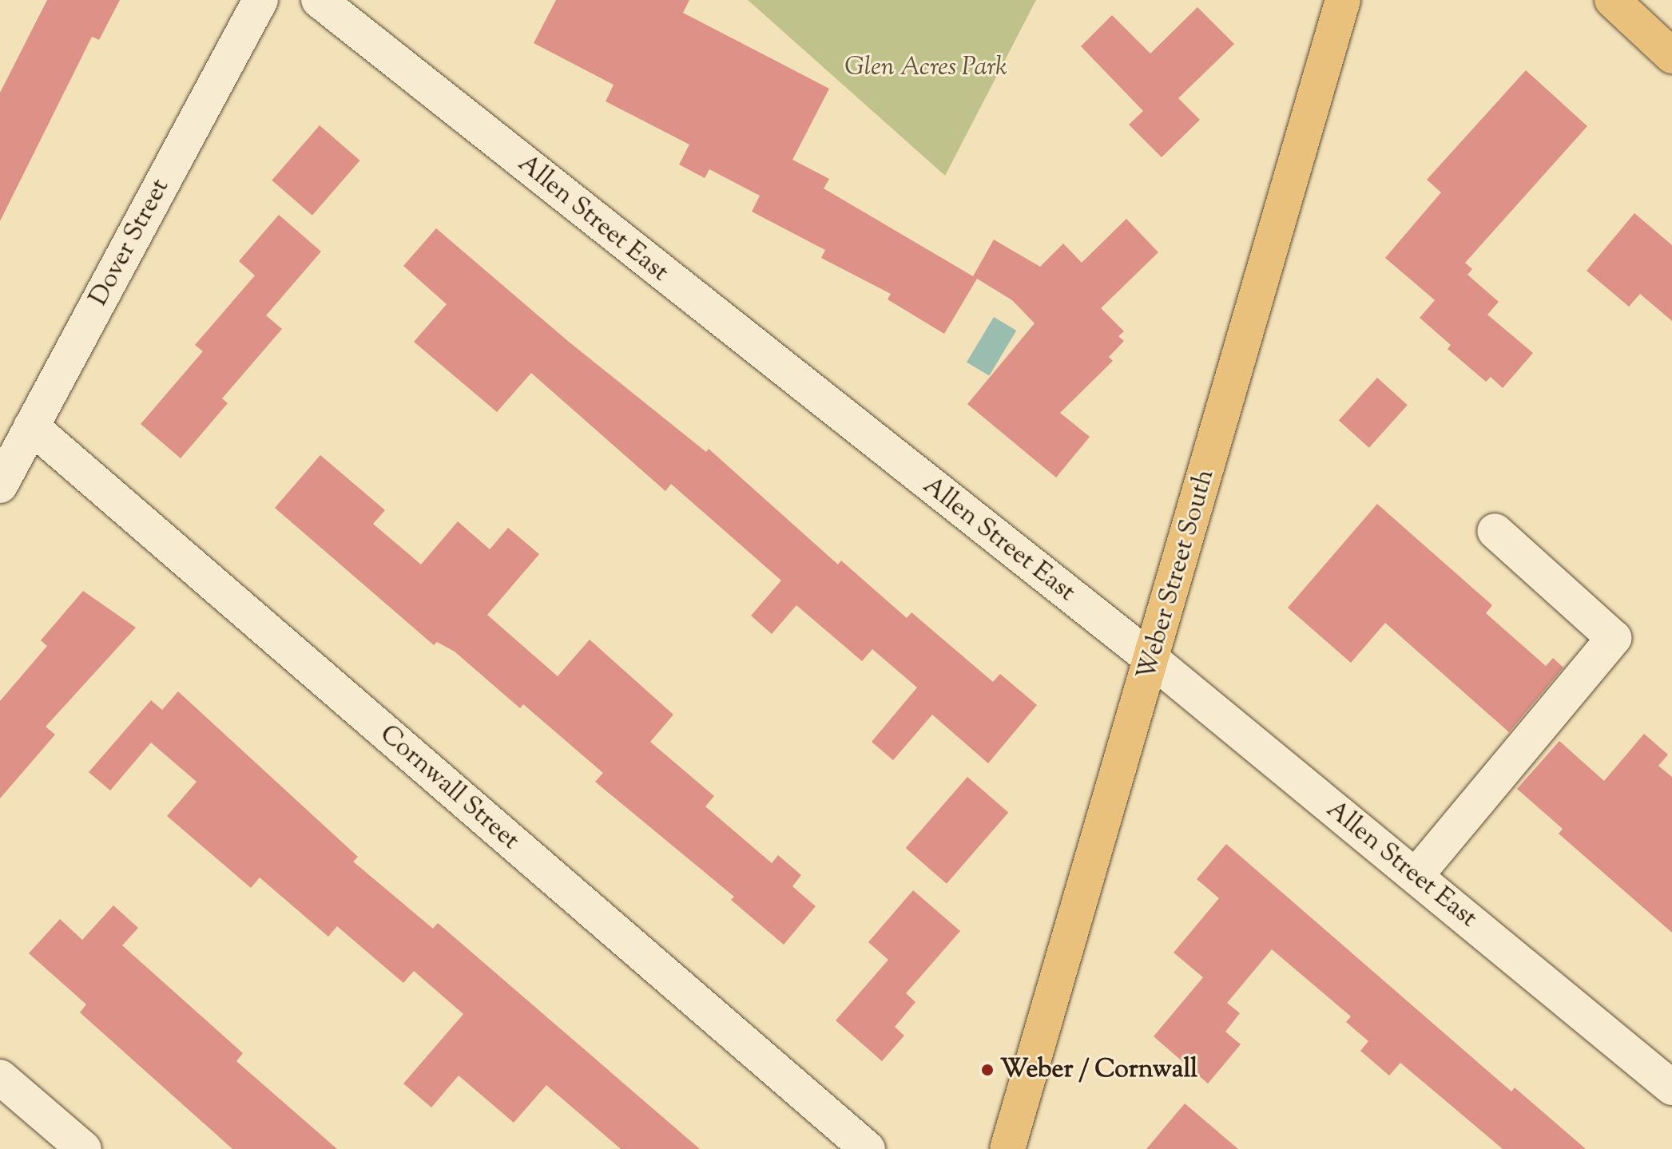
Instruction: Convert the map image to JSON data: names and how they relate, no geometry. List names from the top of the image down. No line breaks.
{"streets":{"main road":["Weber Street South"],"street":["Allen Street East","Dover Street","Cornwall Street"]},"crossings":[["Allen Street East","Weber Street South"],["Dover Street","Cornwall Street"]],"parks":["Glen Acres Park"],"places":["Weber / Cornwall"]}
